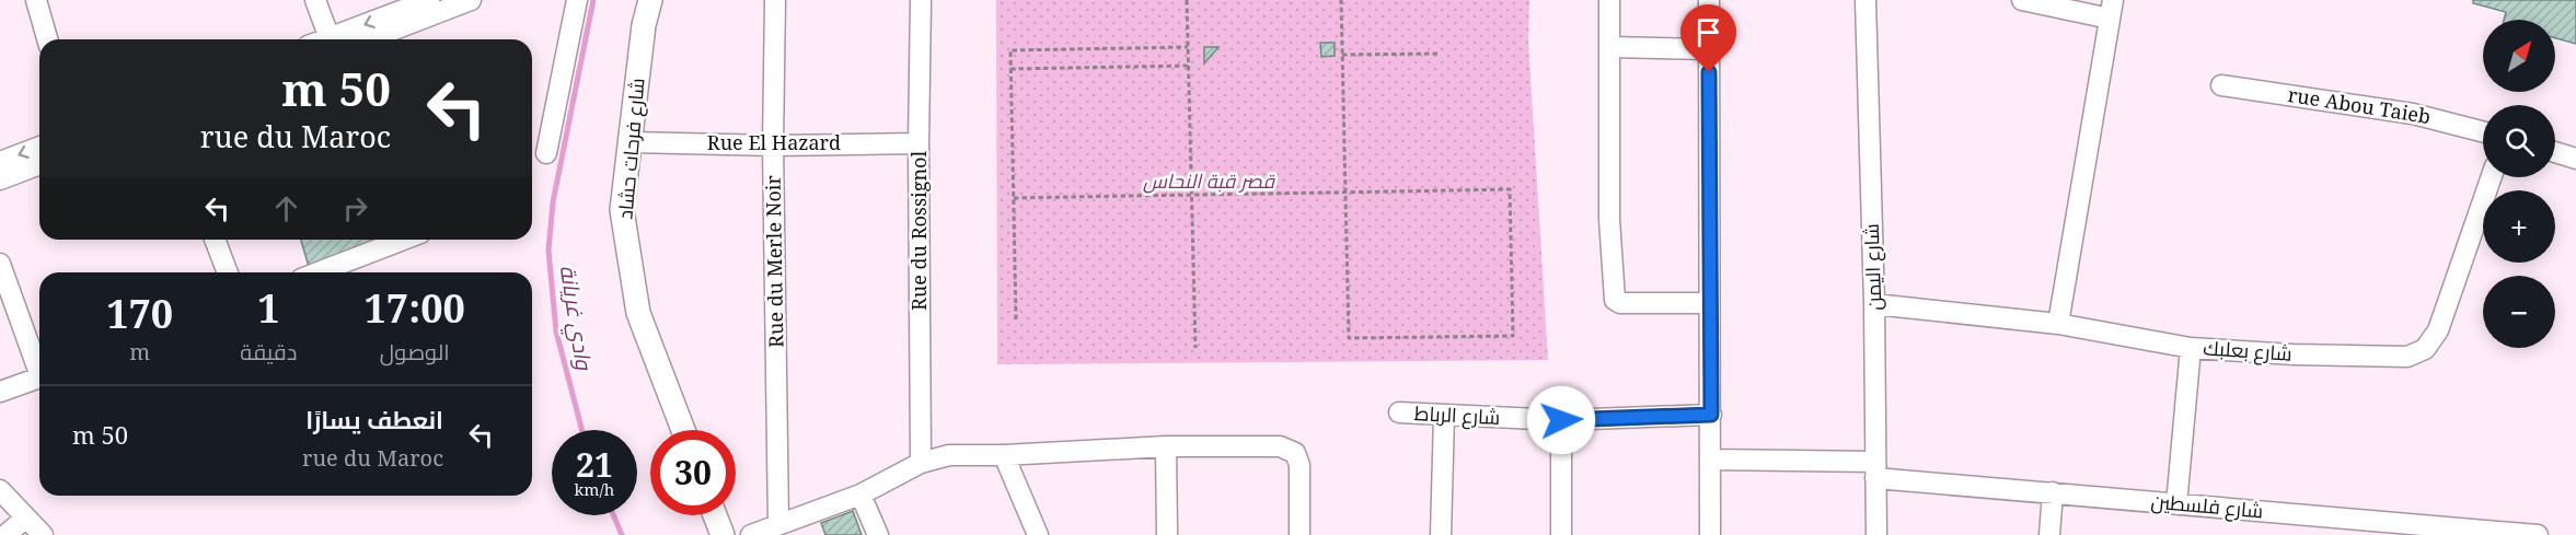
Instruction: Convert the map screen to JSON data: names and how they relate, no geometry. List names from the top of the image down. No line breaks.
{"streets":{"street":["rue Abou Taieb","Rue El Hazard","شارع فرحات حشاد","Rue du Rossignol","Rue du Merle Noir","شارع اليمن","شارع بعلبك","شارع الرباط","شارع فلسطين"]},"crossings":[["Rue El Hazard","شارع فرحات حشاد"],["Rue El Hazard","Rue du Rossignol"],["Rue El Hazard","Rue du Merle Noir"],["شارع اليمن","شارع بعلبك"],["شارع اليمن","شارع فلسطين"]],"water":["وادي غريانة"],"parks":["قصر قبة النحاس"],"north":"top right","page":{"map_buttons":["+","−"],"turn":["50 m","rue du Maroc"],"eta":["17:00","الوصول","1","دقيقة","170","m"],"list":[{"name":"انعطف يسارًا","note":"rue du Maroc","value":"50 m"}],"speed":"21 km/h","limit":"30"}}
